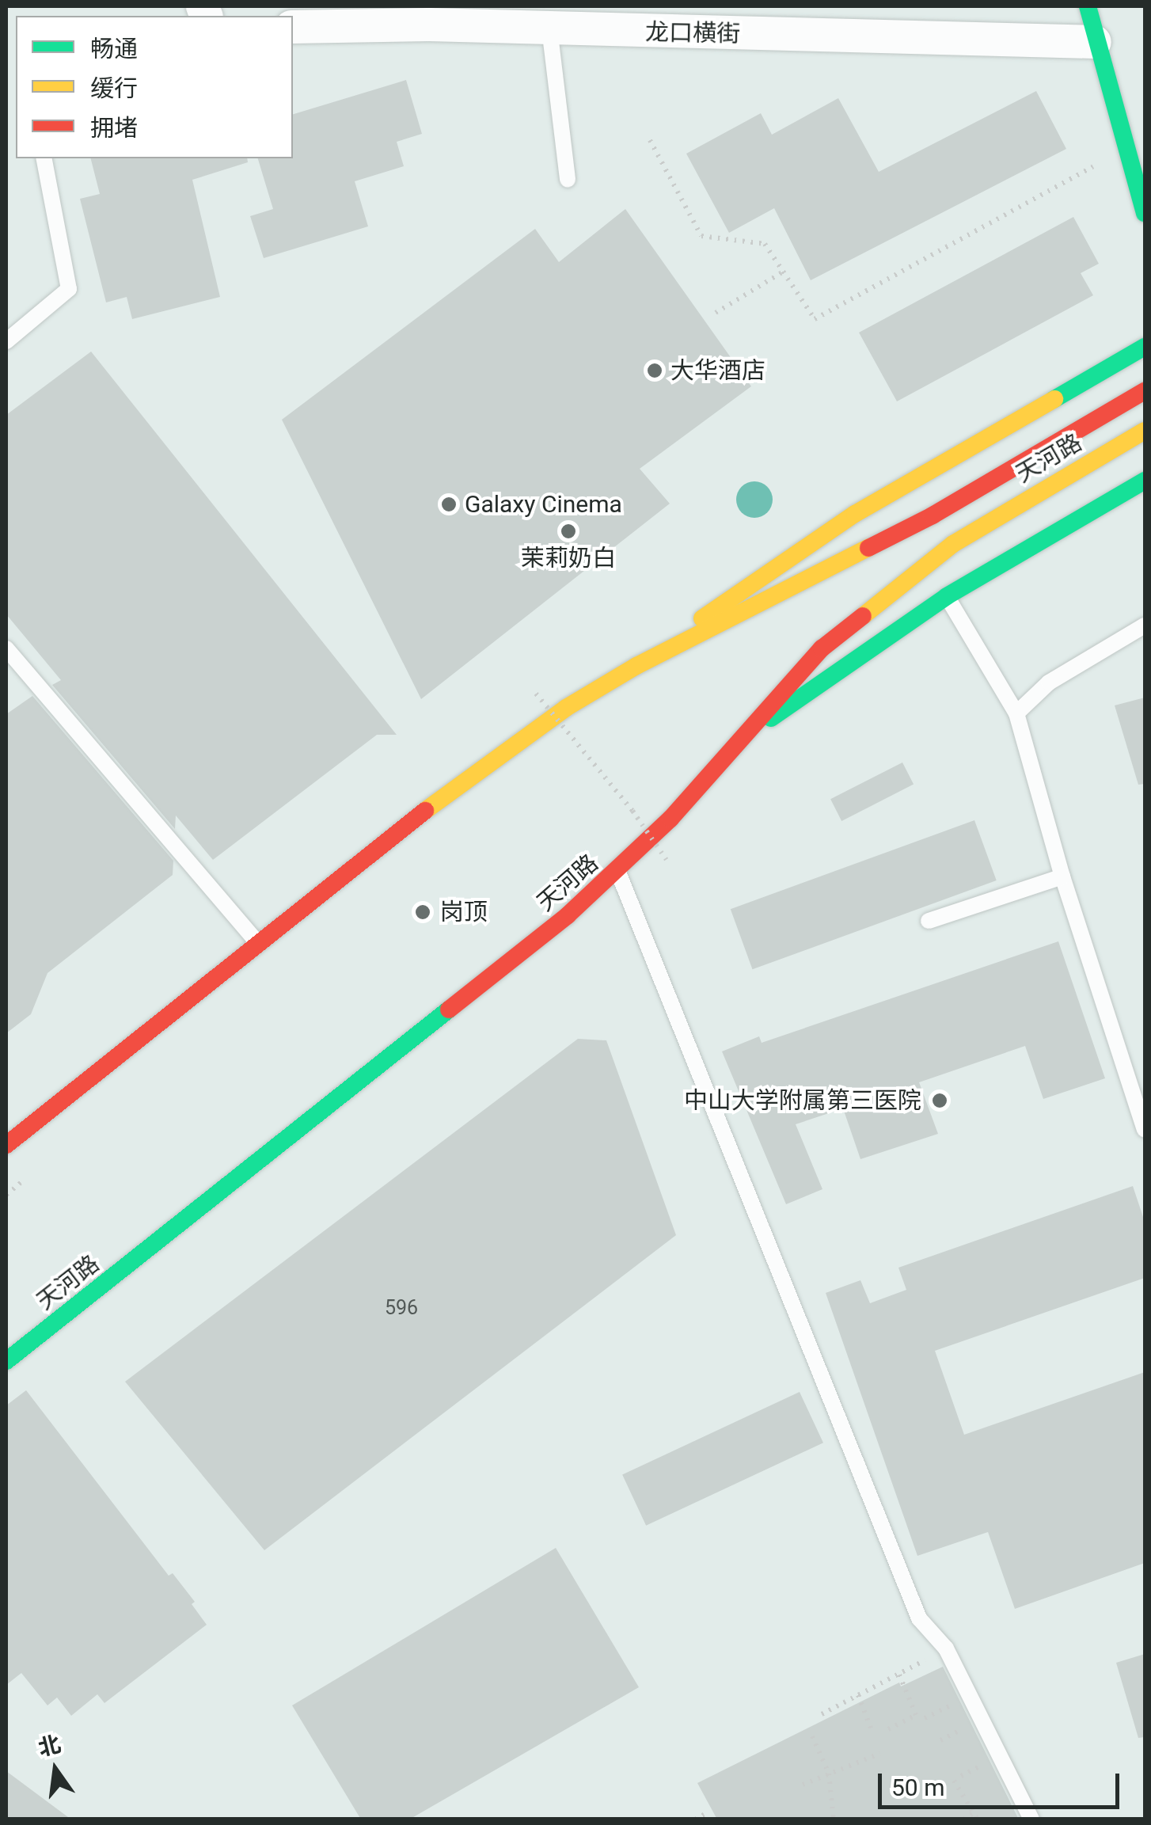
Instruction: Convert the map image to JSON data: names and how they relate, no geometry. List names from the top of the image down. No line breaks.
{"streets":{"main road":["天河路"],"street":["龙口横街"]},"places":["大华酒店","Galaxy Cinema","茉莉奶白","岗顶","中山大学附属第三医院"],"house_numbers":["596"],"legend":["畅通","缓行","拥堵"],"scale_bar":"50 m","north":"top"}
